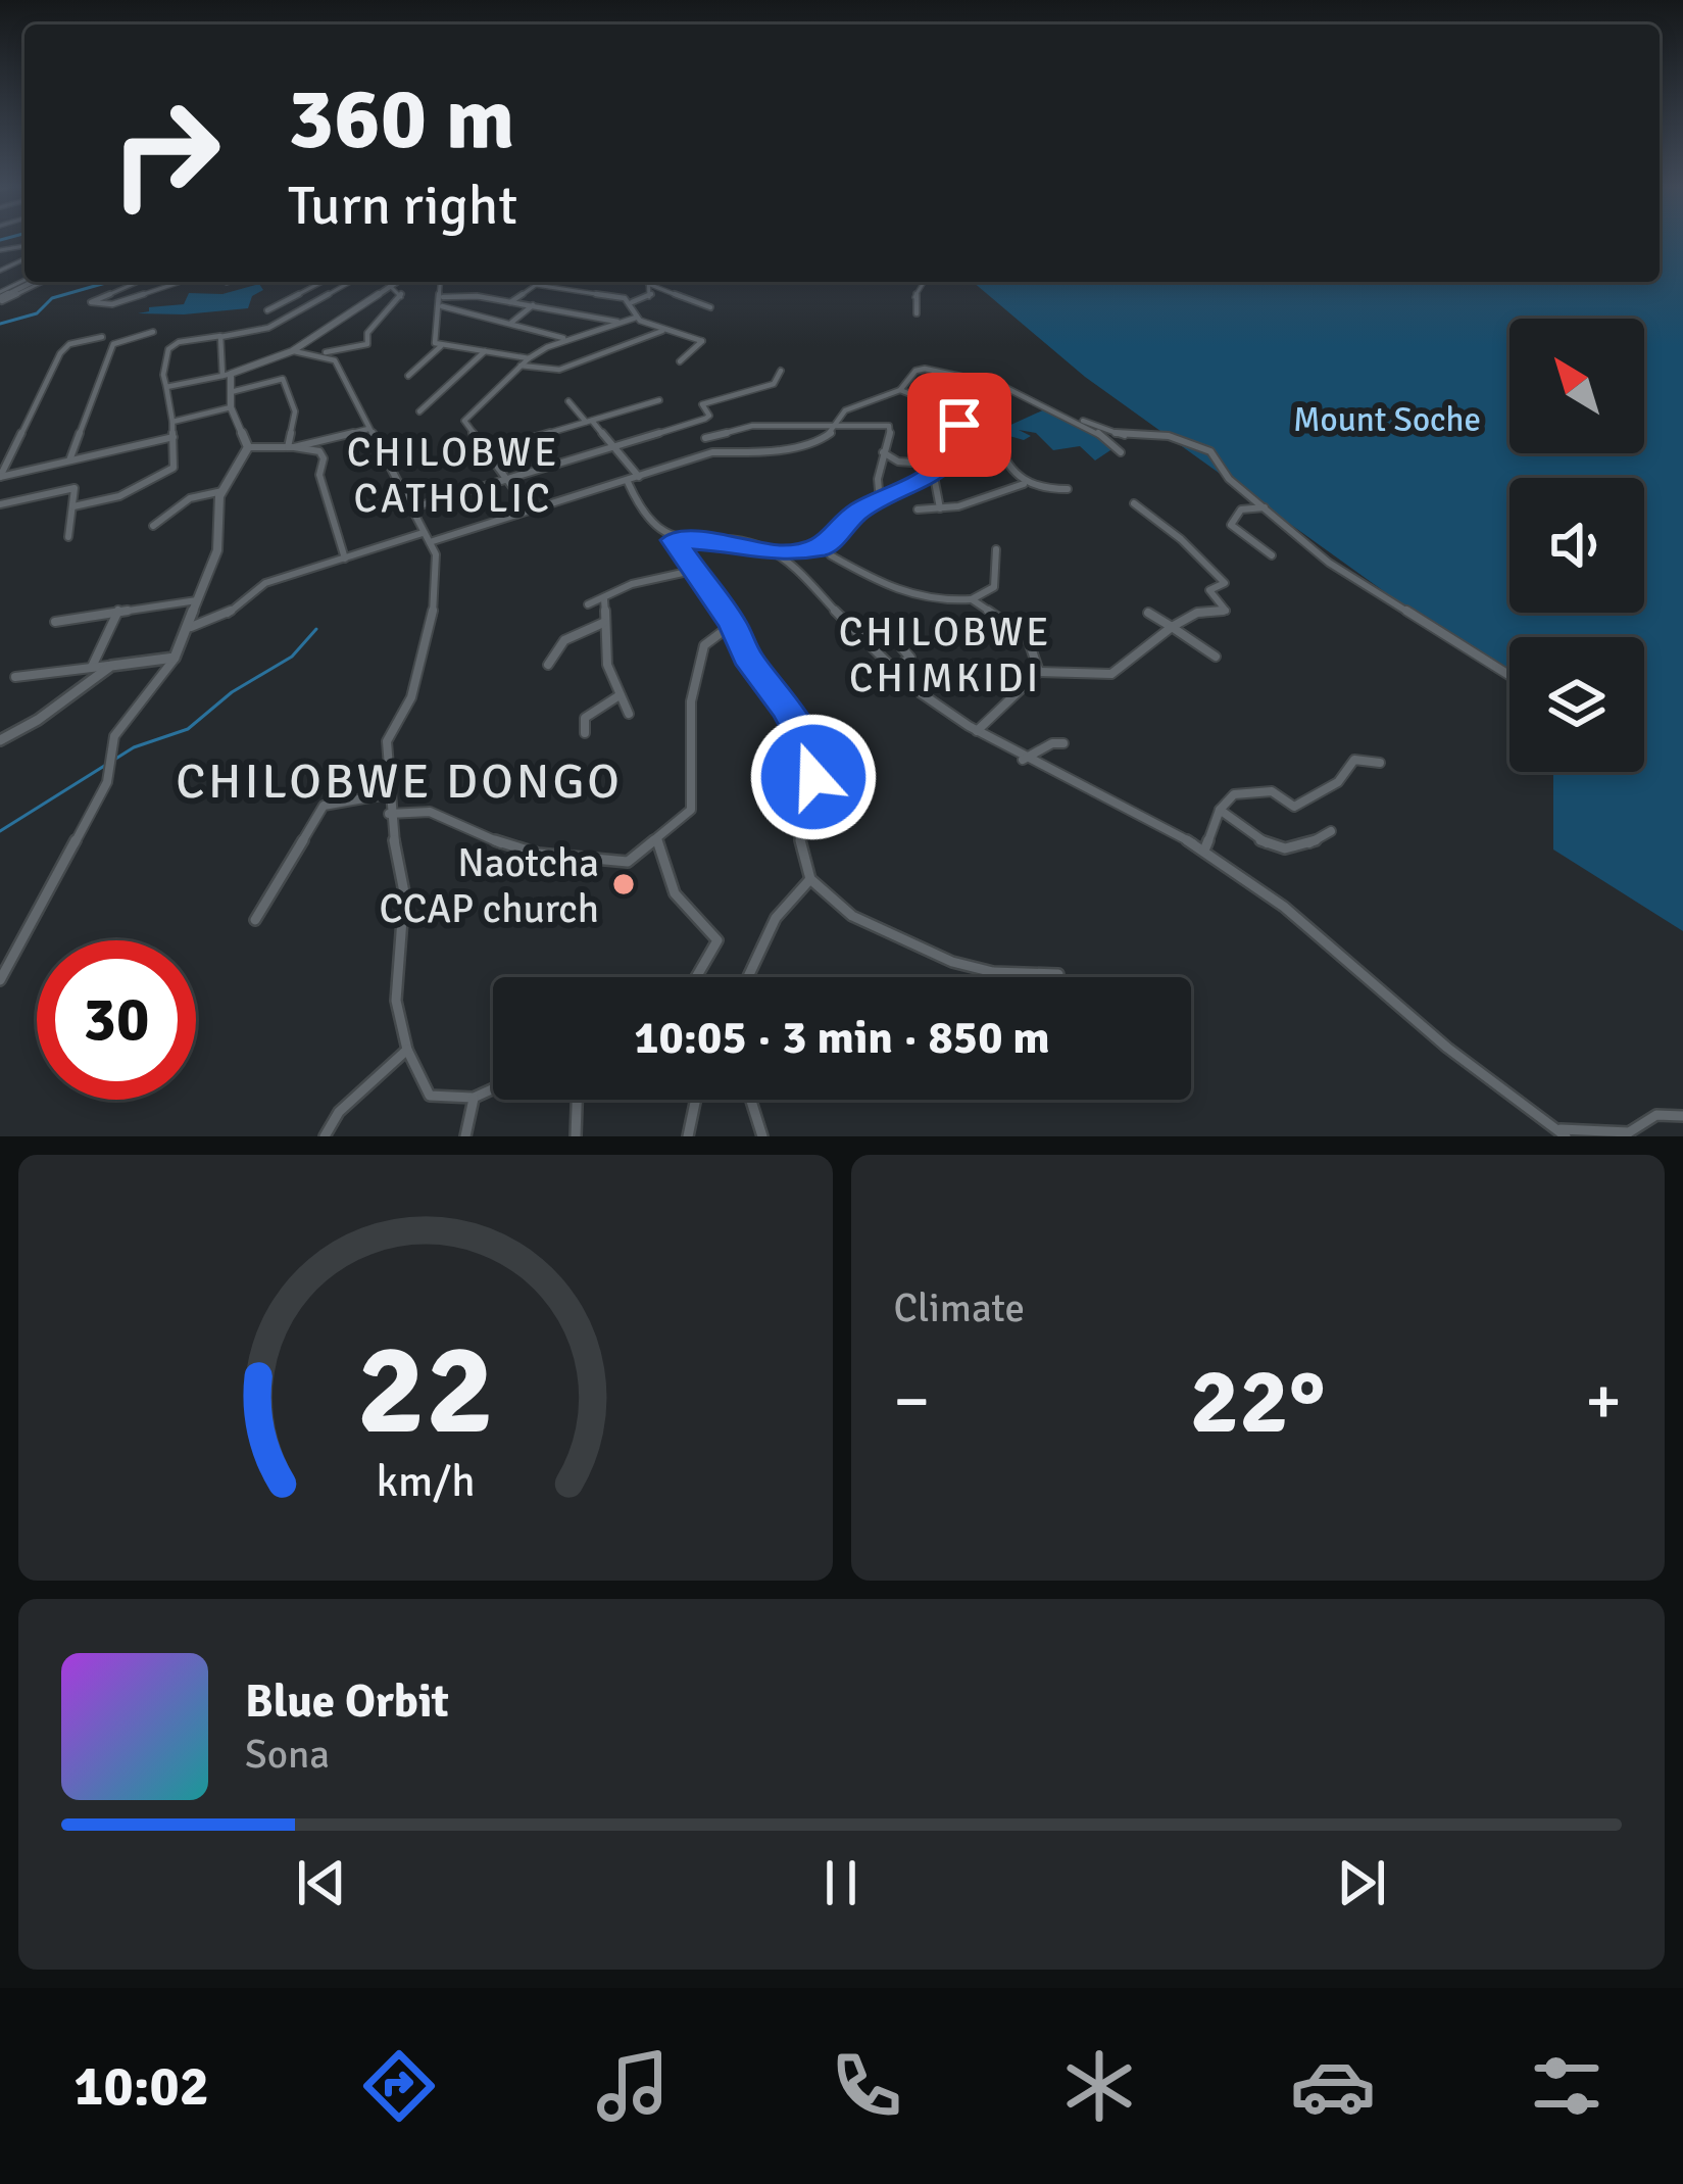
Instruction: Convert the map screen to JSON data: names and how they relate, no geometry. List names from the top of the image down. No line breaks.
{"districts":["CHILOBWE CATHOLIC","CHILOBWE CHIMKIDI","CHILOBWE DONGO"],"parks":["Mount Soche"],"places":["Naotcha CCAP church"],"north":"top left","page":{"turn":["360 m","Turn right"],"limit":"30","trip":"10:05 · 3 min · 850 m","tile":"Climate","heat":["−","22°","+"],"song":["Blue Orbit","Sona"],"tabs":"10:02","gauge":["22","km/h"]}}
